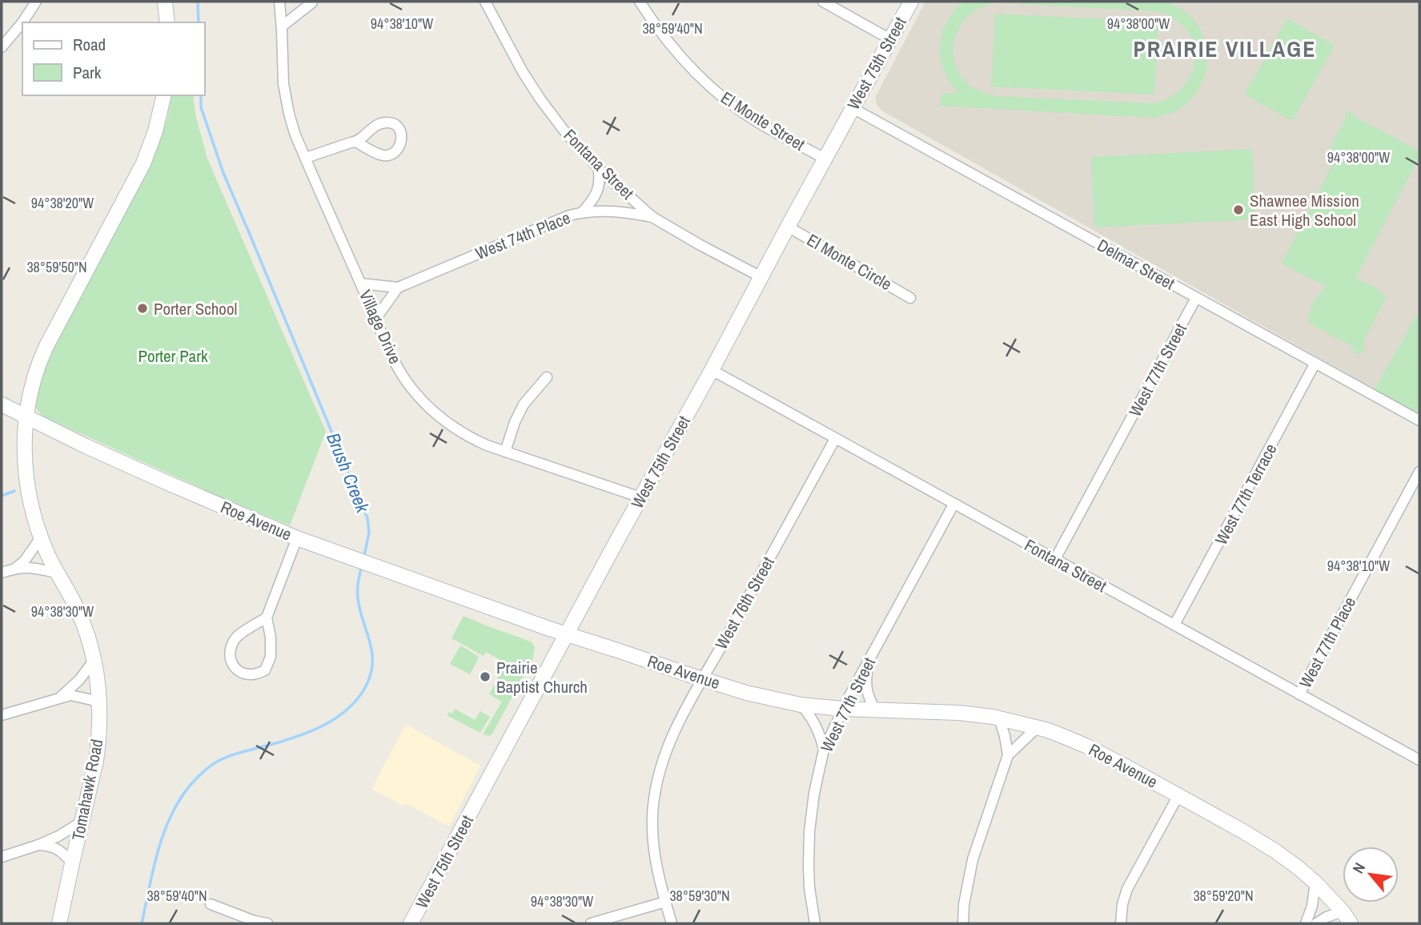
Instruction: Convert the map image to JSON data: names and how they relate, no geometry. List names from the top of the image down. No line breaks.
{"streets":{"main road":["West 75th Street","Roe Avenue","Tomahawk Road"],"street":["El Monte Street","Fontana Street","West 74th Place","El Monte Circle","Delmar Street","Village Drive","West 77th Street","West 77th Terrace","West 76th Street","West 77th Place"]},"crossings":[["West 75th Street","El Monte Street"],["West 75th Street","Fontana Street"],["West 75th Street","El Monte Circle"],["West 75th Street","Delmar Street"],["West 75th Street","Village Drive"],["West 75th Street","Roe Avenue"],["Fontana Street","West 74th Place"],["Fontana Street","West 77th Street"],["Fontana Street","West 77th Terrace"],["Fontana Street","West 76th Street"],["Fontana Street","West 77th Place"],["West 74th Place","Village Drive"],["Delmar Street","West 77th Street"],["Delmar Street","West 77th Terrace"],["West 77th Street","Roe Avenue"],["Roe Avenue","West 76th Street"],["Roe Avenue","Tomahawk Road"]],"districts":["PRAIRIE VILLAGE"],"water":["Brush Creek"],"parks":["Porter Park"],"places":["Shawnee Mission East High School","Porter School","Prairie Baptist Church"],"legend":["Road","Park"],"north":"top left","coordinates":["94°38'00\"W","94°38'10\"W","38°59'40\"N","94°38'20\"W","38°59'50\"N","94°38'30\"W","38°59'30\"N","38°59'20\"N"]}
